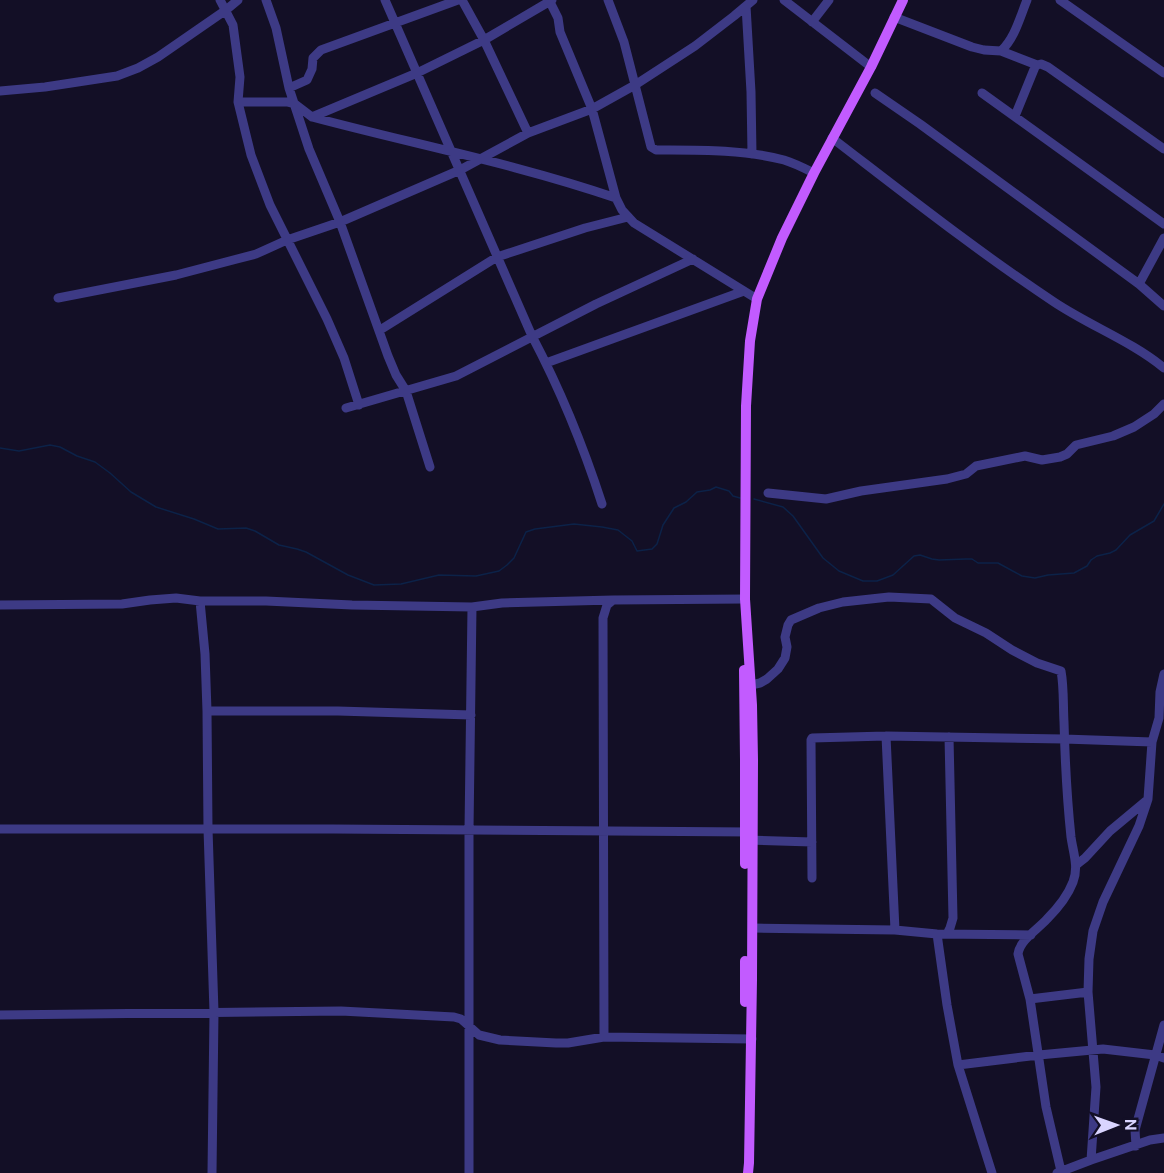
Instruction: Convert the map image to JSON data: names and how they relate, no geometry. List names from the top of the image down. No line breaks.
{"north":"right"}
